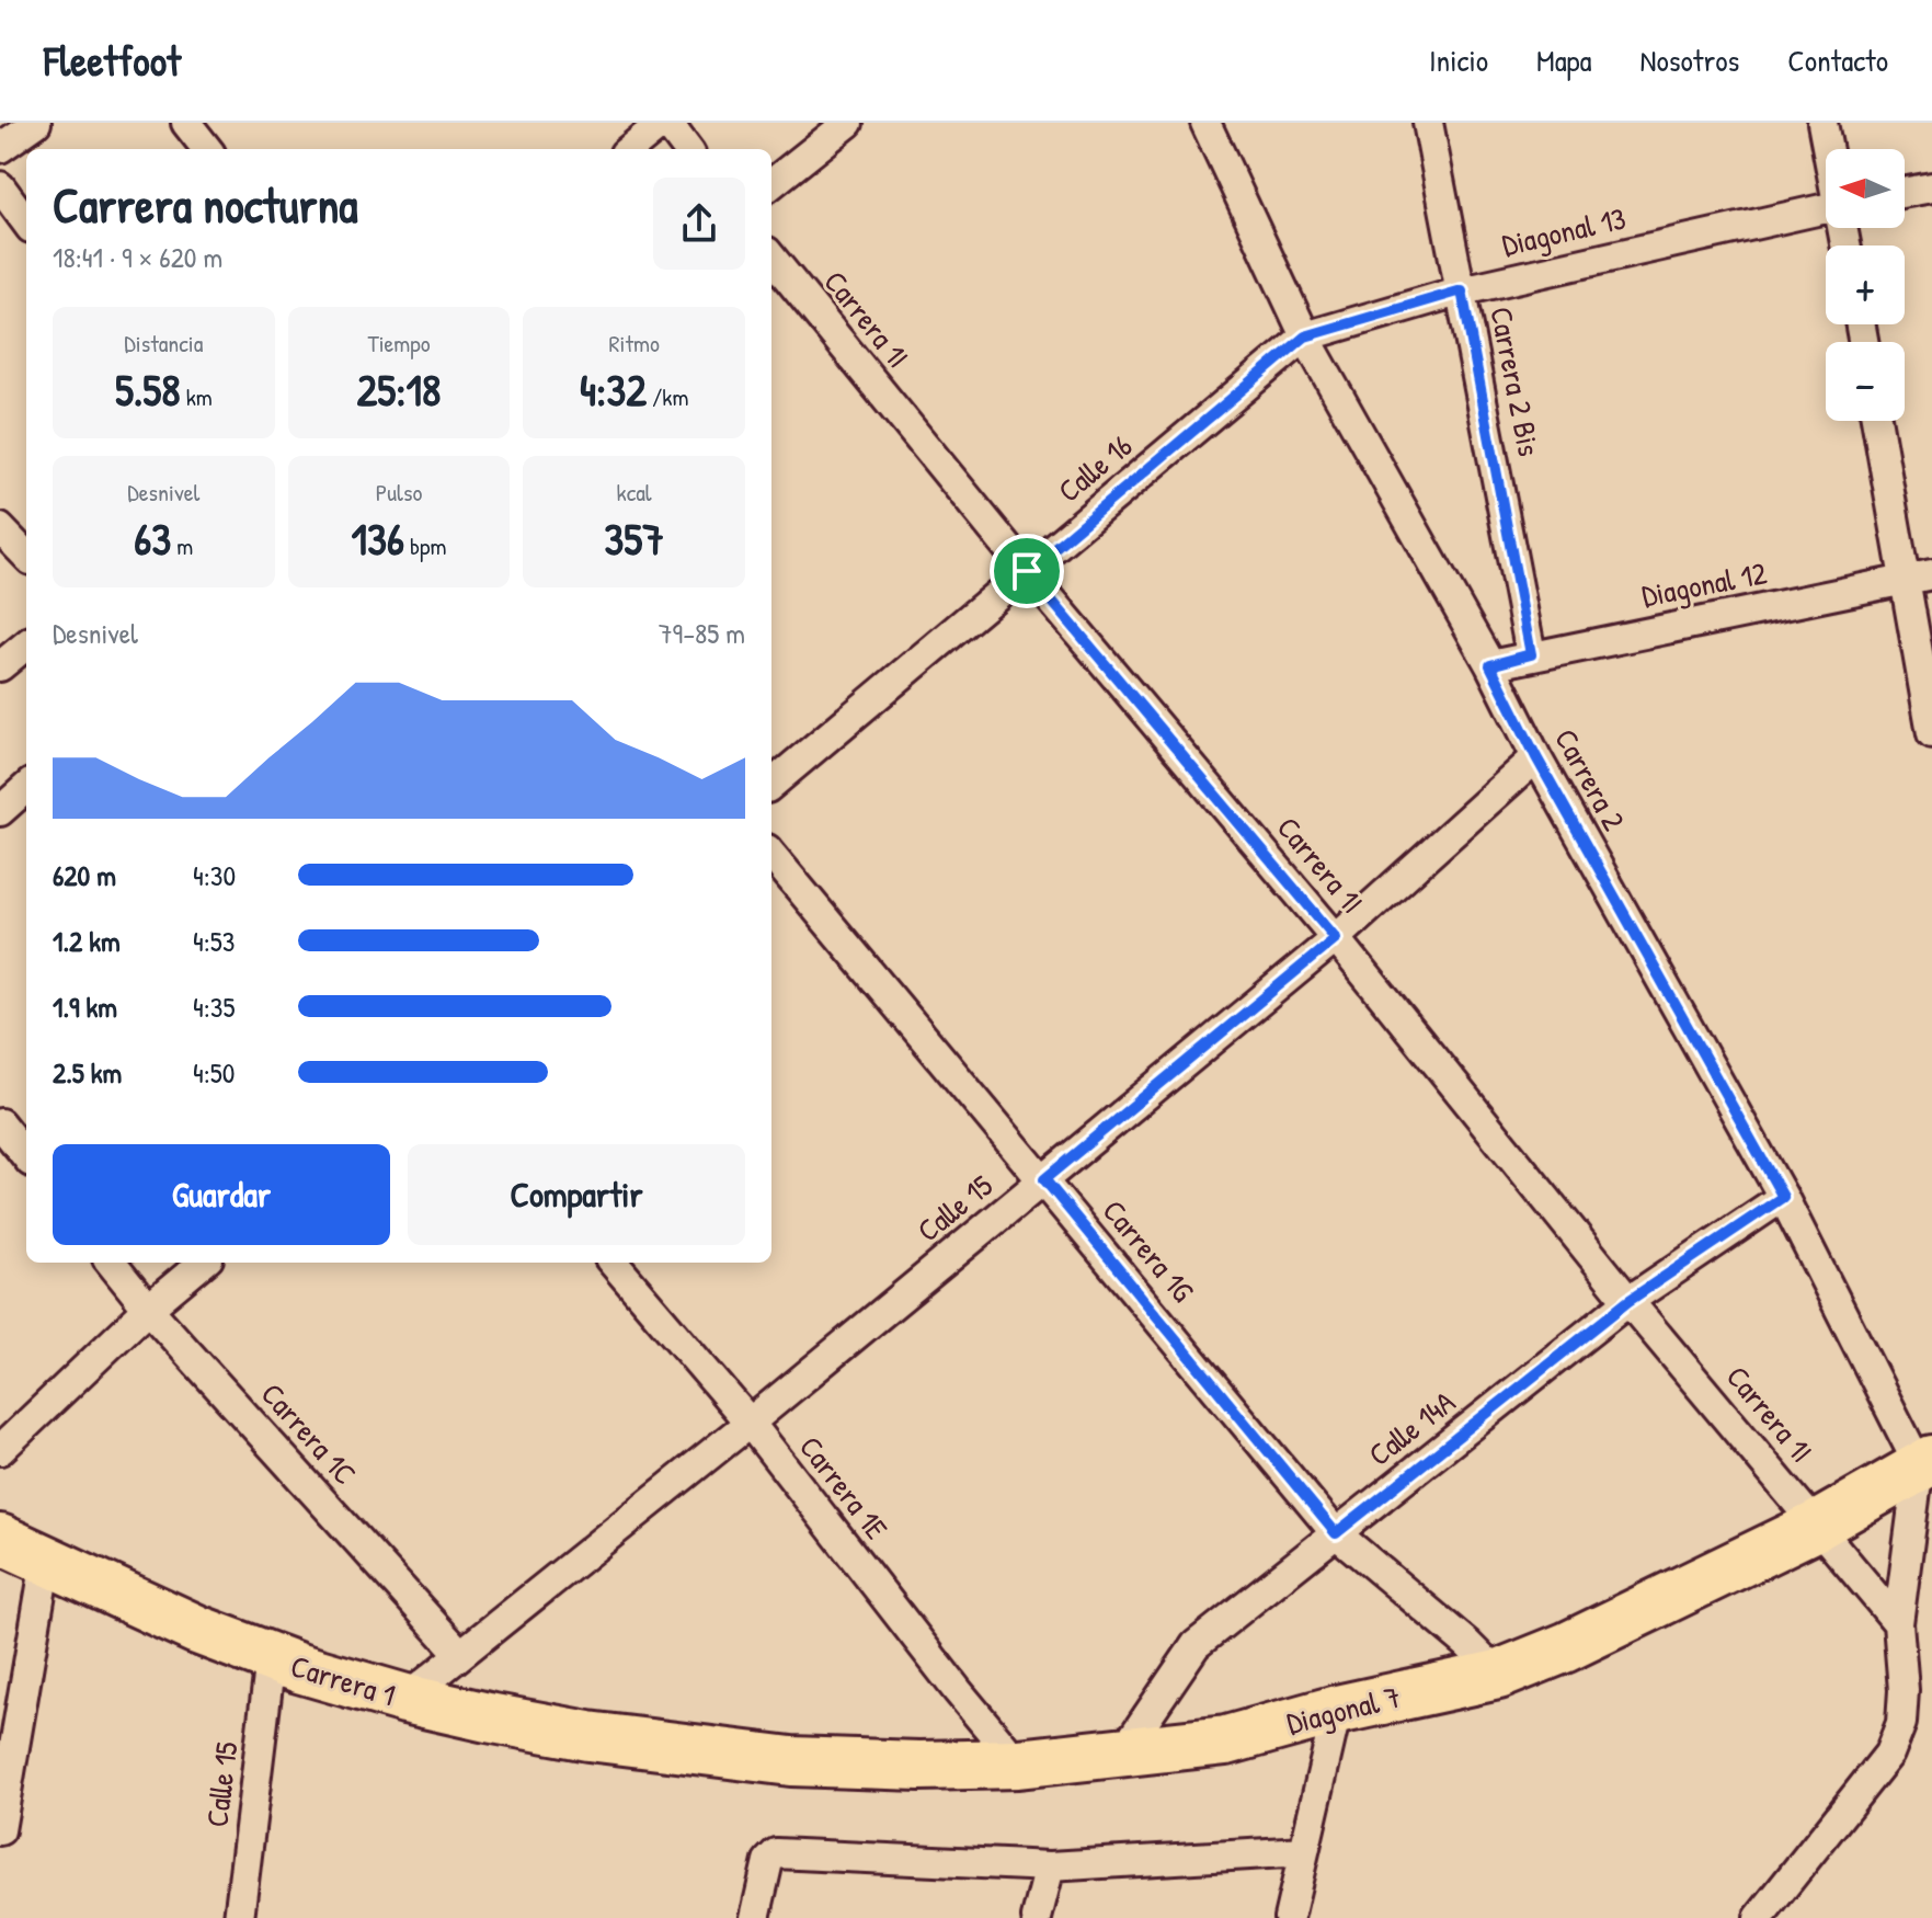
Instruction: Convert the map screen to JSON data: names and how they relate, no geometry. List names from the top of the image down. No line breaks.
{"streets":{"highway":["Carrera 1","Diagonal 7"],"street":["Diagonal 13","Carrera 1I","Carrera 2 Bis","Calle 16","Diagonal 12","Carrera 2","Calle 15","Carrera 1G","Calle 14A","Carrera 1C","Carrera 1E"]},"crossings":[["Diagonal 13","Carrera 2 Bis"],["Diagonal 13","Calle 16"],["Diagonal 13","Carrera 2"],["Carrera 1I","Calle 16"],["Carrera 1I","Calle 15"],["Carrera 1I","Calle 14A"],["Carrera 1I","Diagonal 7"],["Carrera 2 Bis","Diagonal 12"],["Calle 16","Carrera 2"],["Diagonal 12","Carrera 2"],["Carrera 2","Calle 15"],["Carrera 2","Calle 14A"],["Carrera 2","Diagonal 7"],["Calle 15","Carrera 1G"],["Calle 15","Carrera 1C"],["Calle 15","Carrera 1E"],["Calle 15","Carrera 1"],["Carrera 1G","Calle 14A"],["Carrera 1G","Diagonal 7"],["Calle 14A","Diagonal 7"],["Carrera 1E","Diagonal 7"],["Carrera 1","Diagonal 7"]],"north":"left","page":{"header":"Fleetfoot","nav":["Inicio","Mapa","Nosotros","Contacto"],"map_buttons":["+","−"],"heading":["Carrera nocturna","18:41 · 9 × 620 m"],"stats":[["Distancia","5.58 km"],["Tiempo","25:18"],["Ritmo","4:32 /km"],["Desnivel","63 m"],["Pulso","136 bpm"],["kcal","357"]],"chart":["Desnivel","79–85 m"],"list":[{"name":"620 m","note":"4:30"},{"name":"1.2 km","note":"4:53"},{"name":"1.9 km","note":"4:35"},{"name":"2.5 km","note":"4:50"}],"buttons":["Guardar","Compartir"]}}
